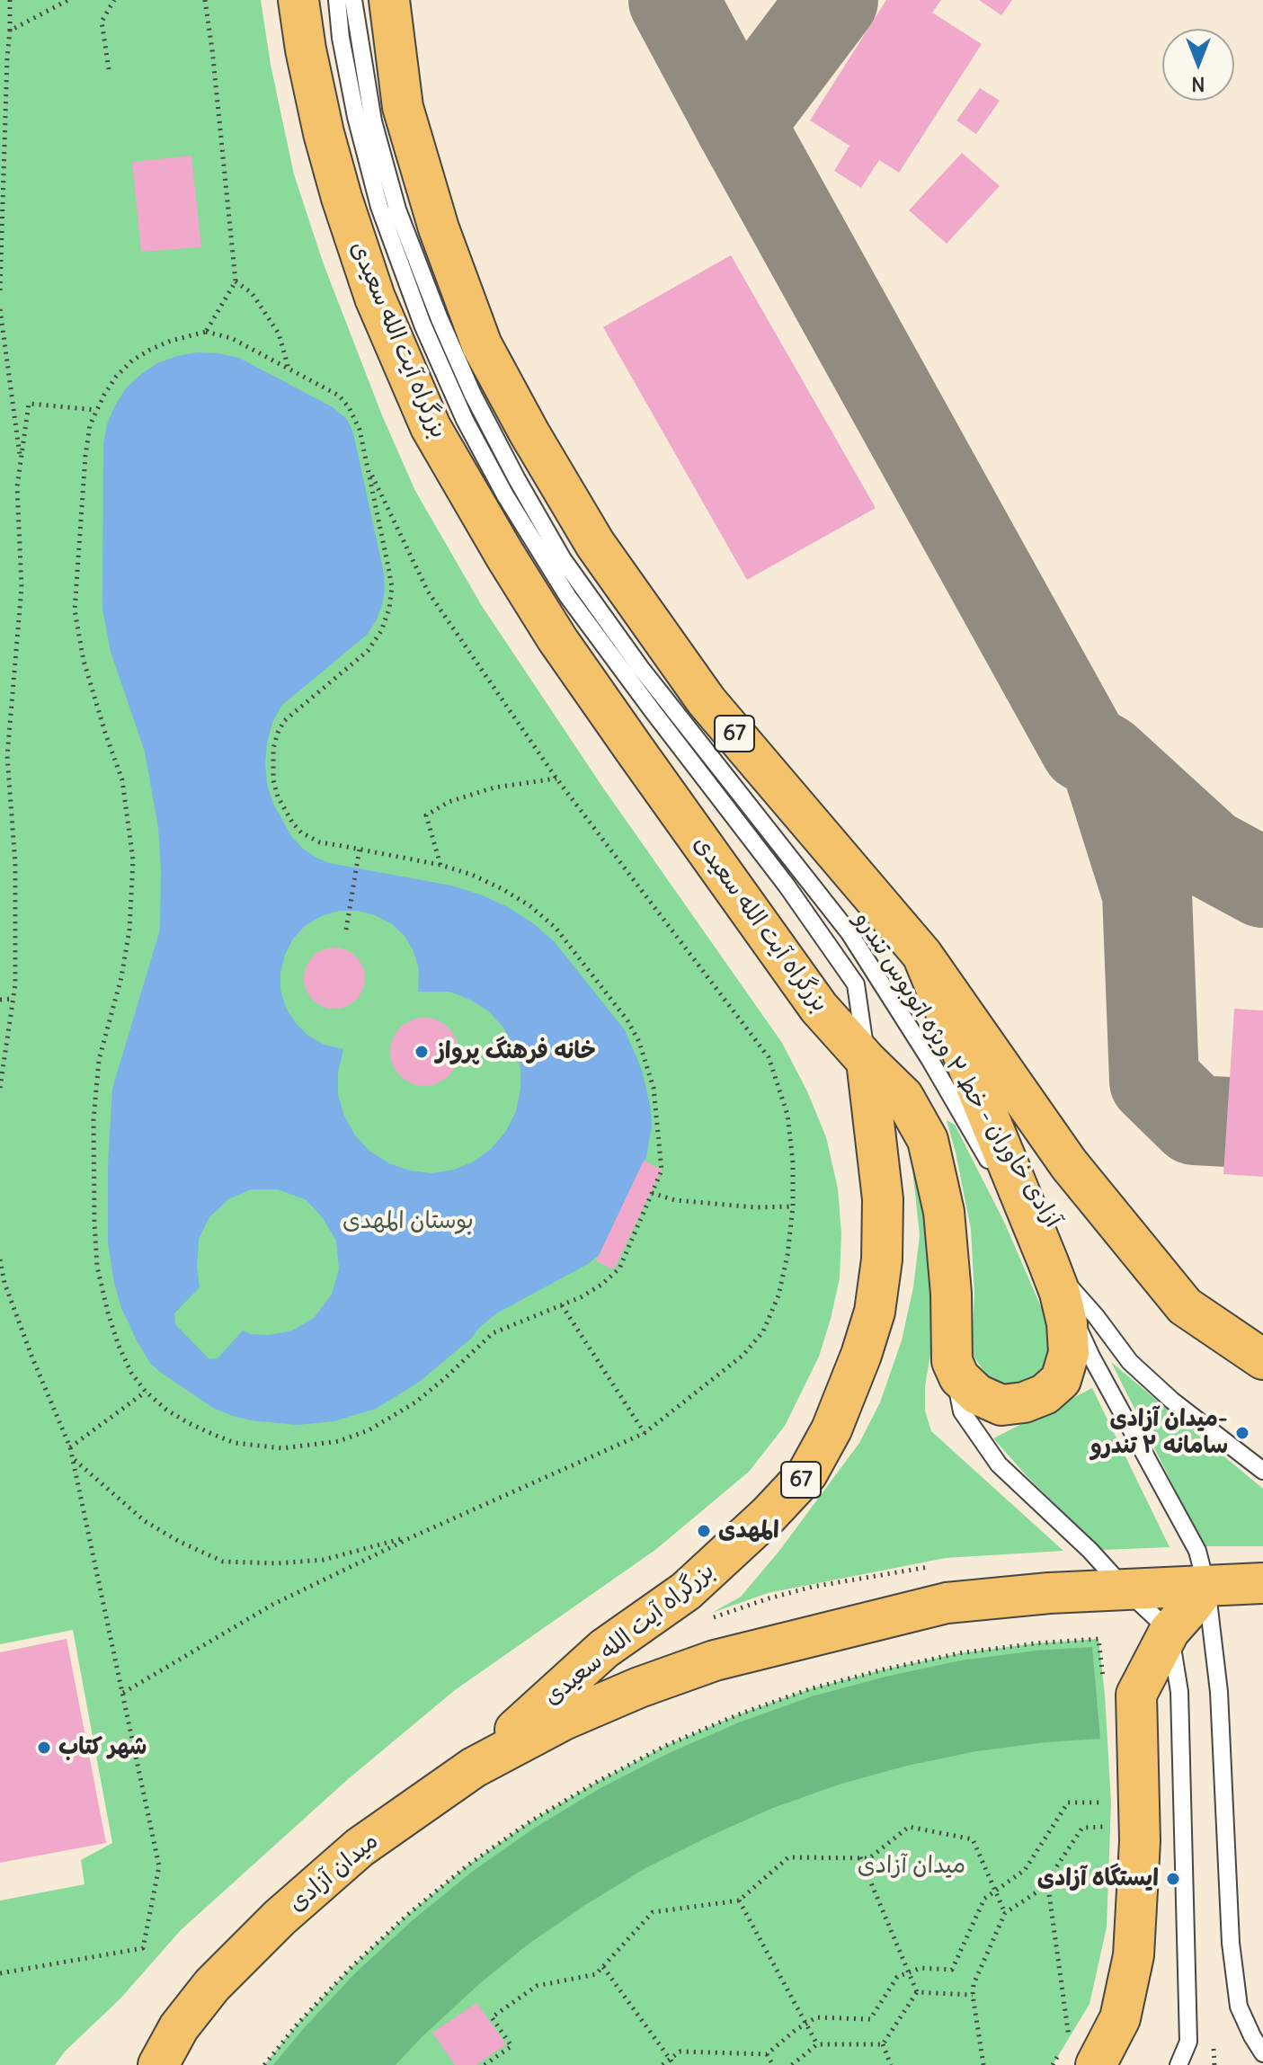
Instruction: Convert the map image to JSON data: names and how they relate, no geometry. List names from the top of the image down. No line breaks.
{"streets":{"highway":["بزرگراه آیت الله سعیدی","67","میدان آزادی"],"lane":["آزادی خاوران - خط ۲ ویژه اتوبوس تندرو"]},"crossings":[["بزرگراه آیت الله سعیدی","آزادی خاوران - خط ۲ ویژه اتوبوس تندرو"],["بزرگراه آیت الله سعیدی","میدان آزادی"]],"parks":["بوستان المهدی","میدان آزادی"],"places":["خانه فرهنگ پرواز","میدان آزادی- سامانه ۲ تندرو","المهدی","شهر کتاب","ایستگاه آزادی"],"north":"bottom"}
